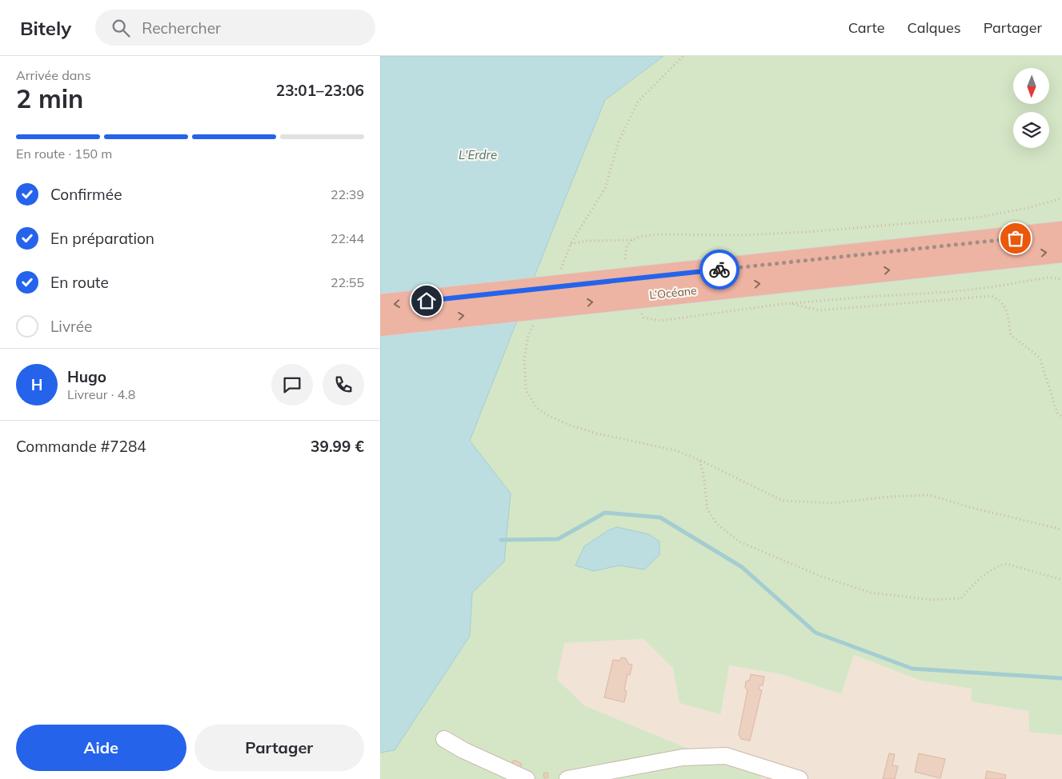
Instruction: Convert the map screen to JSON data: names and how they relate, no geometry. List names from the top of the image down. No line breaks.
{"streets":{"highway":["L’Océane"]},"water":["L'Erdre"],"north":"bottom","page":{"header":"Bitely","search":"Rechercher","nav":["Carte","Calques","Partager"],"heading":["2 min","Arrivée dans","23:01–23:06"],"panel":["Hugo","Livreur · 4.8","Commande #7284","39.99 €"],"bar":"En route · 150 m","list":[["Confirmée","22:39"],["En préparation","22:44"],["En route","22:55"],"Livrée"],"round":"H","buttons":["Aide","Partager"]}}
